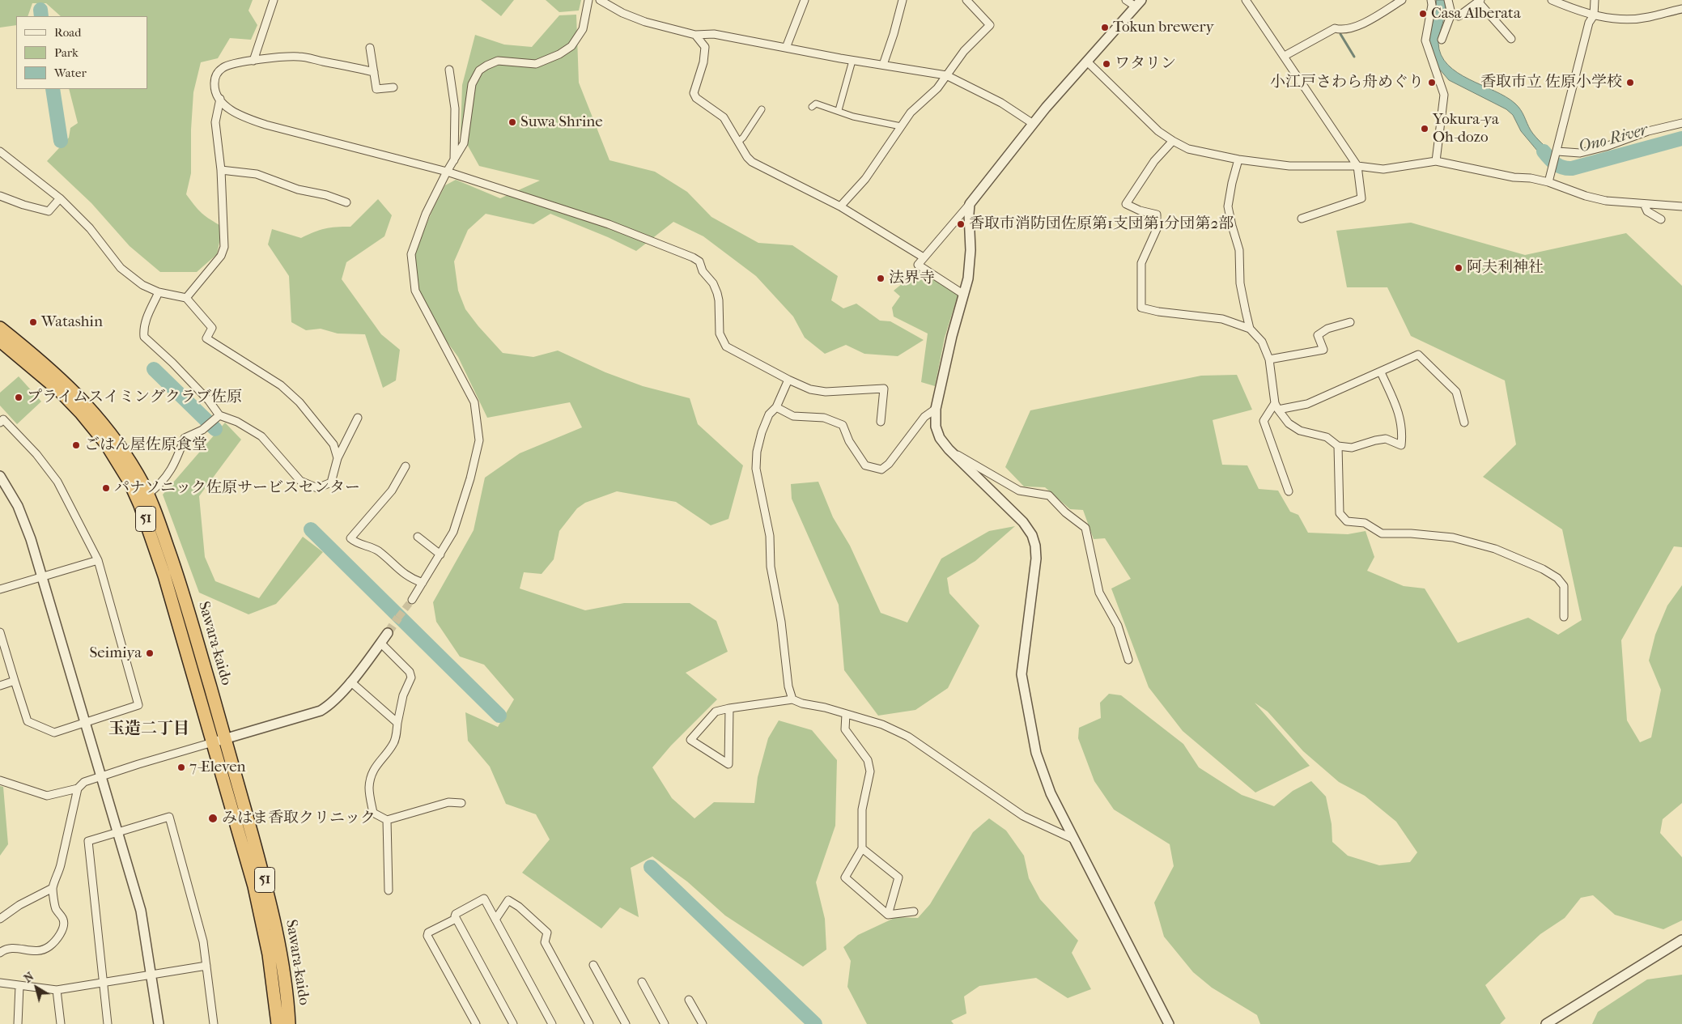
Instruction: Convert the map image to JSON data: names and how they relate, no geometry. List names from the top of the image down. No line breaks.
{"streets":{"highway":["51","Sawara-kaido"]},"districts":["玉造二丁目"],"water":["Ono River"],"places":["Casa Alberata","Tokun brewery","ワタリン","小江戸さわら舟めぐり","香取市立 佐原小学校","Suwa Shrine","Yokura-ya Oh-dozo","香取市消防団佐原第1支団第1分団第2部","阿夫利神社","法界寺","Watashin","プライムスイミングクラブ佐原","ごはん屋佐原食堂","パナソニック佐原サービスセンター","Seimiya","7-Eleven","みはま香取クリニック"],"legend":["Road","Park","Water"],"north":"top left"}
